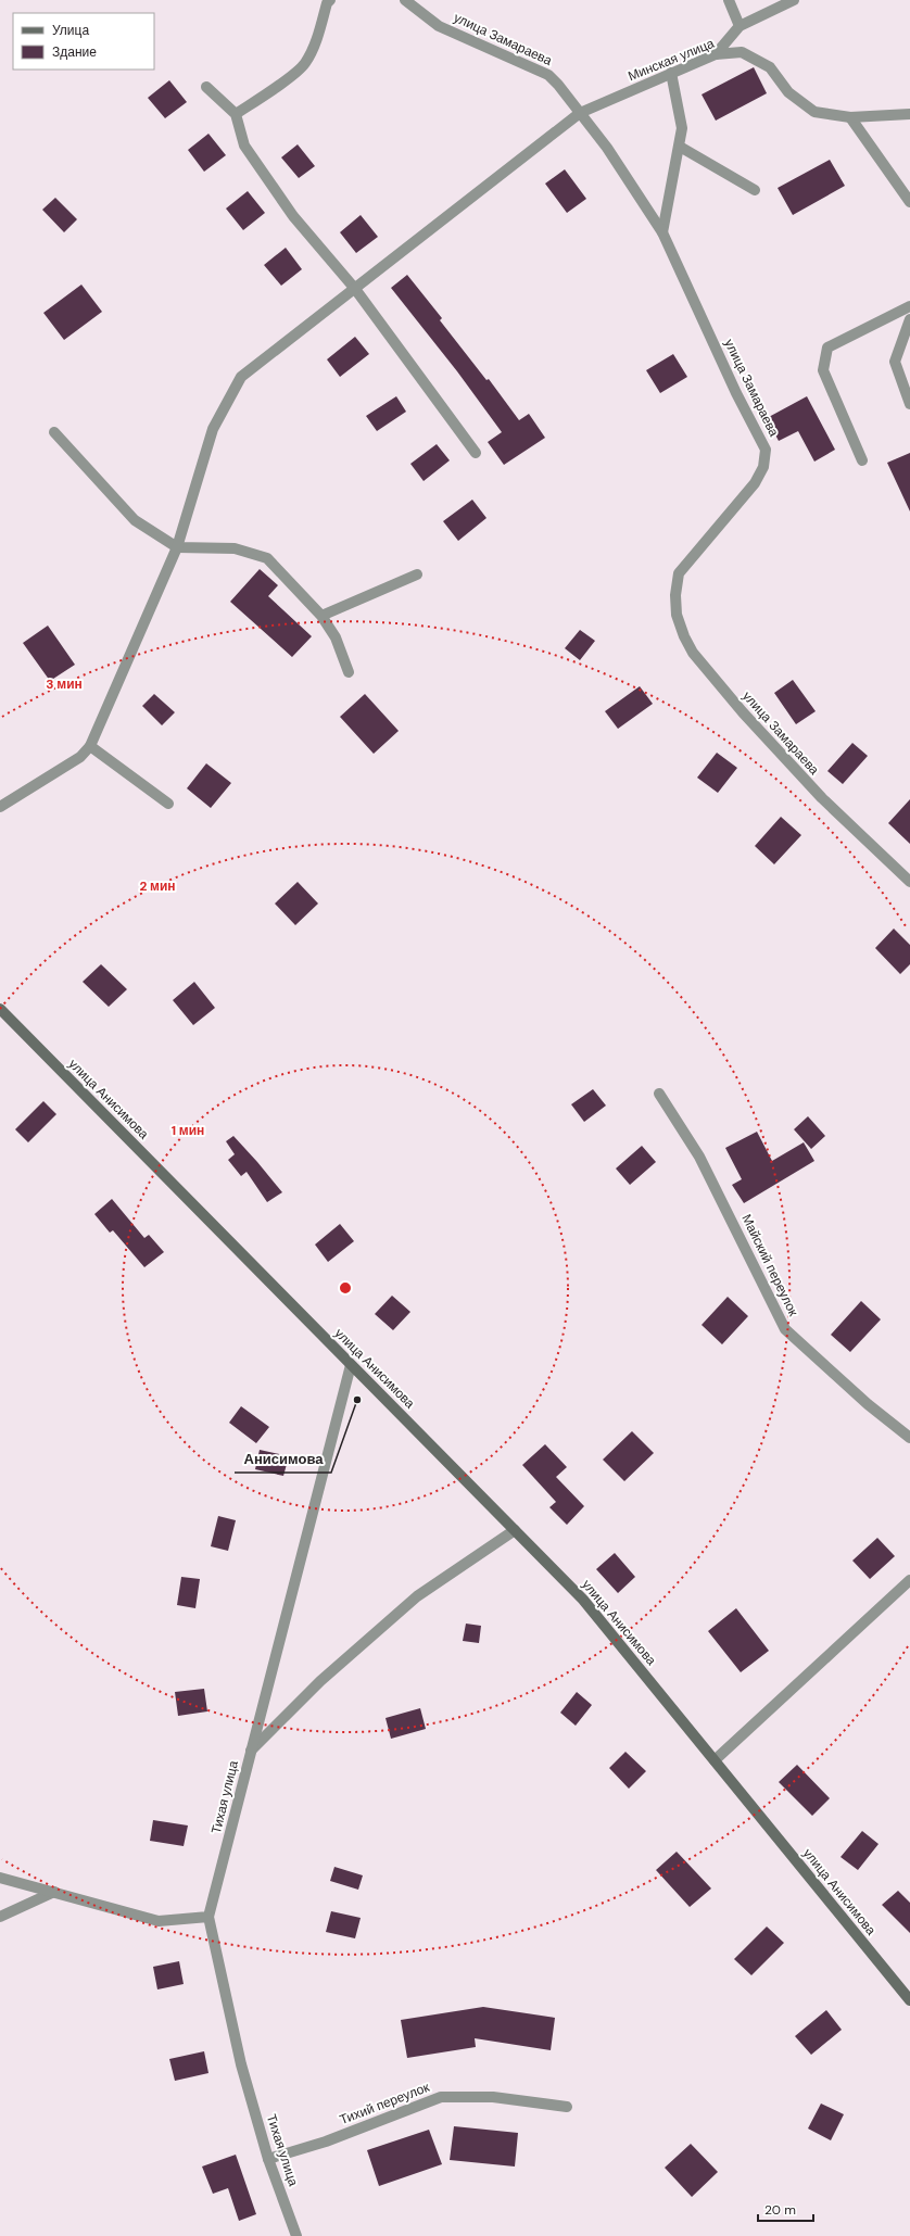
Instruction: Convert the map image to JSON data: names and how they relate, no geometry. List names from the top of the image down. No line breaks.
{"streets":{"street":["улица Замараева","Минская улица","улица Анисимова","Майский переулок","Тихая улица","Тихий переулок"]},"crossings":[["улица Замараева","Минская улица"],["улица Анисимова","Тихая улица"],["Тихая улица","Тихий переулок"]],"places":["Анисимова"],"legend":["Улица","Здание"],"scale_bar":"20 m","rings":["3 мин","2 мин","1 мин"]}
